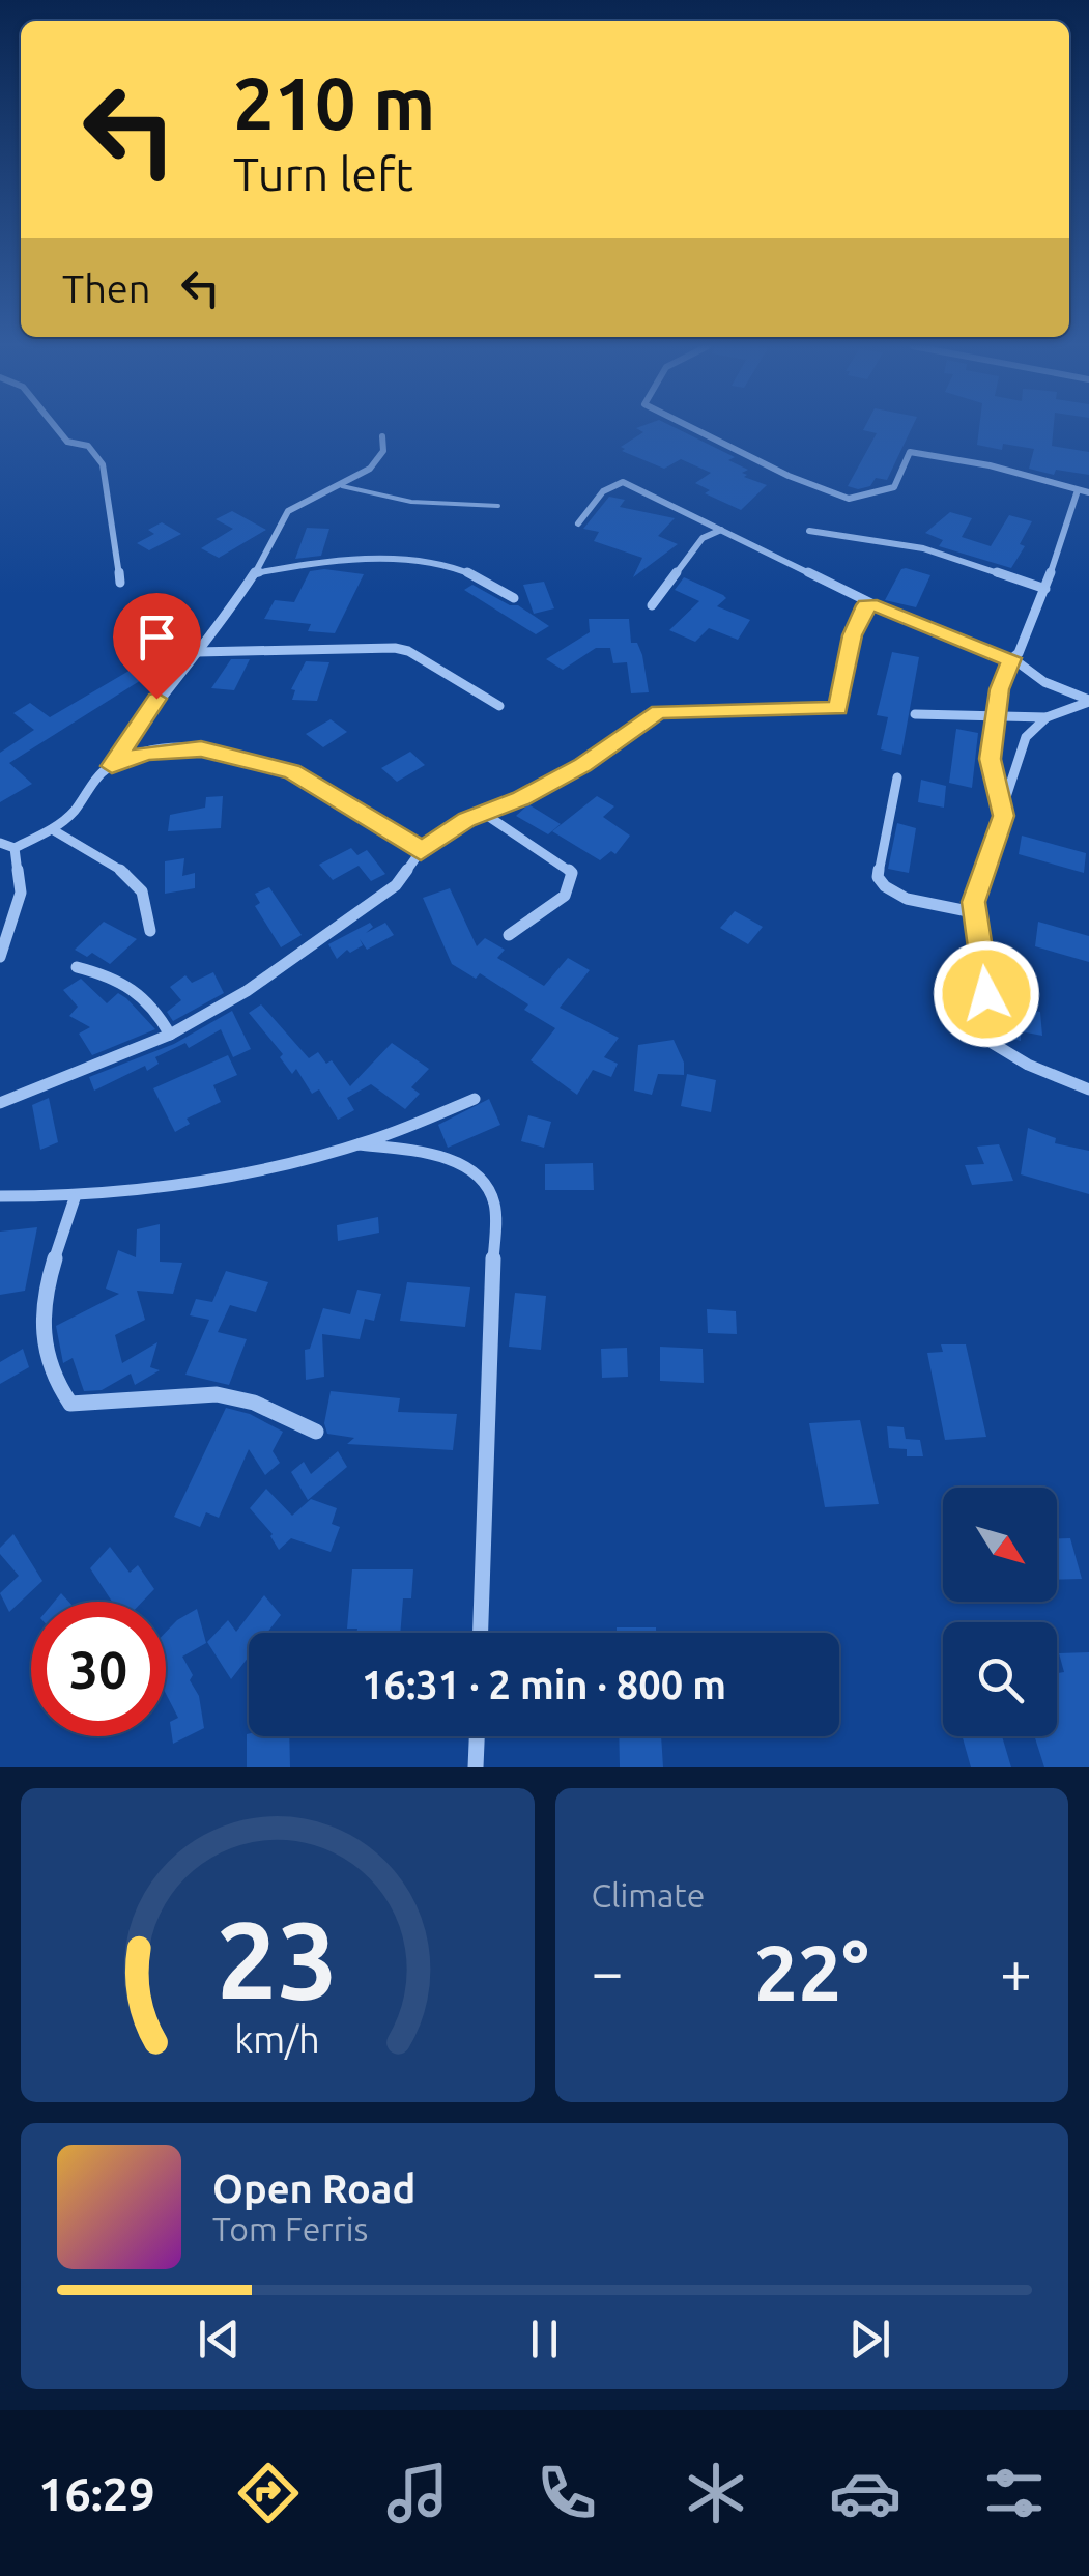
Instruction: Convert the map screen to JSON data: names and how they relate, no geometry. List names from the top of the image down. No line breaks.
{"north":"bottom right","page":{"turn":["210 m","Turn left"],"then":"Then","limit":"30","trip":"16:31 · 2 min · 800 m","tile":"Climate","heat":["−","22°","+"],"song":["Open Road","Tom Ferris"],"tabs":"16:29","gauge":["23","km/h"]}}
